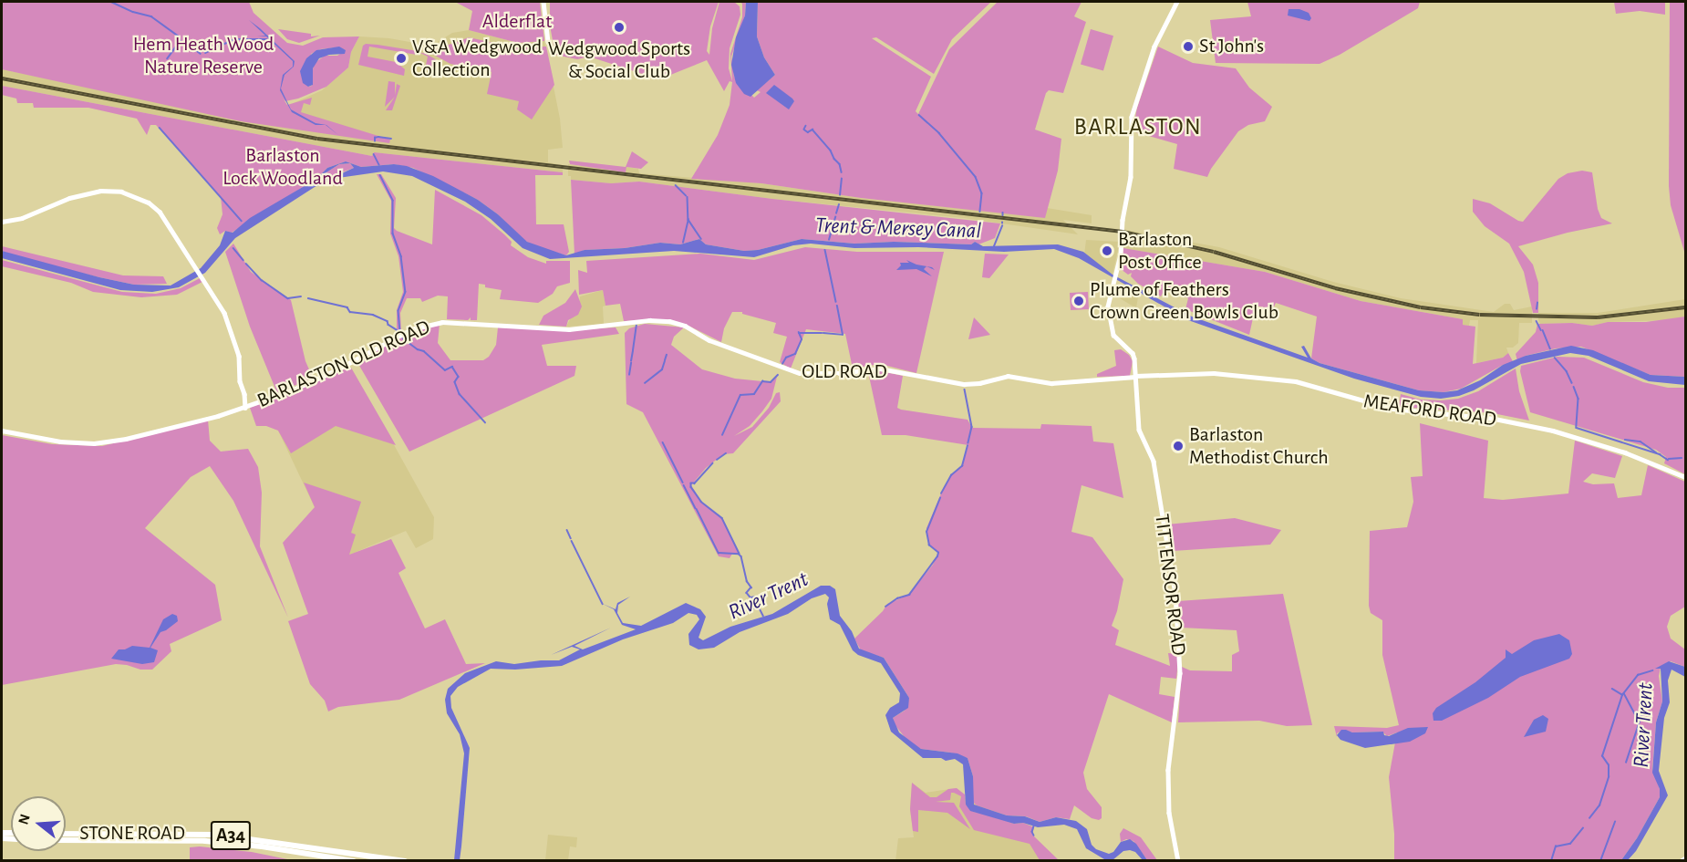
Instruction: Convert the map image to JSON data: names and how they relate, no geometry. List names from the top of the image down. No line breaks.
{"streets":{"highway":["STONE ROAD","A34"],"street":["BARLASTON OLD ROAD","OLD ROAD","MEAFORD ROAD","TITTENSOR ROAD"]},"crossings":[["BARLASTON OLD ROAD","OLD ROAD"],["OLD ROAD","MEAFORD ROAD"],["OLD ROAD","TITTENSOR ROAD"],["MEAFORD ROAD","TITTENSOR ROAD"]],"districts":["BARLASTON"],"water":["Trent & Mersey Canal","River Trent"],"parks":["Alderflat","Hem Heath Wood Nature Reserve","Barlaston Lock Woodland"],"places":["Wedgwood Sports & Social Club","St John's","V&A Wedgwood Collection","Barlaston Post Office","Plume of Feathers Crown Green Bowls Club","Barlaston Methodist Church"],"north":"left"}
